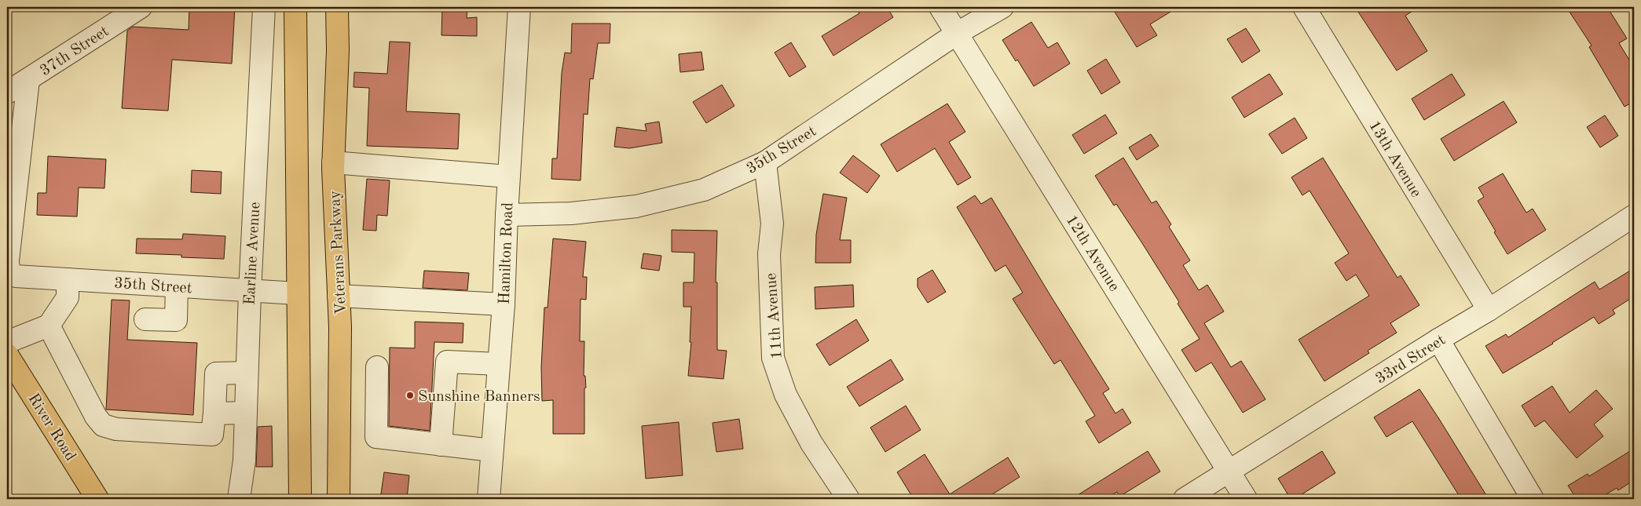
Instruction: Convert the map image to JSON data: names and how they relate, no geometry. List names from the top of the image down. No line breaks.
{"streets":{"main road":["Veterans Parkway","River Road"],"street":["37th Street","35th Street","13th Avenue","12th Avenue","Earline Avenue","Hamilton Road","11th Avenue","33rd Street"]},"crossings":[["37th Street","35th Street"],["35th Street","12th Avenue"],["35th Street","Earline Avenue"],["35th Street","Hamilton Road"],["35th Street","11th Avenue"],["13th Avenue","33rd Street"],["12th Avenue","33rd Street"]],"places":["Sunshine Banners"]}
